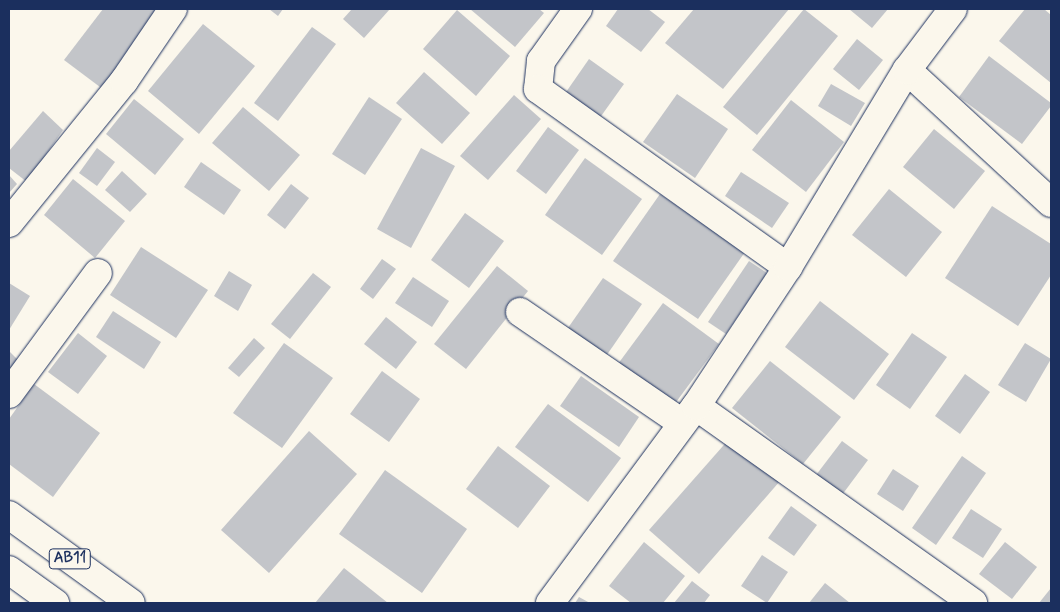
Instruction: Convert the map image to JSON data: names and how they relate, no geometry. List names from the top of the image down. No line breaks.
{"streets":{"street":["AB11"]}}
